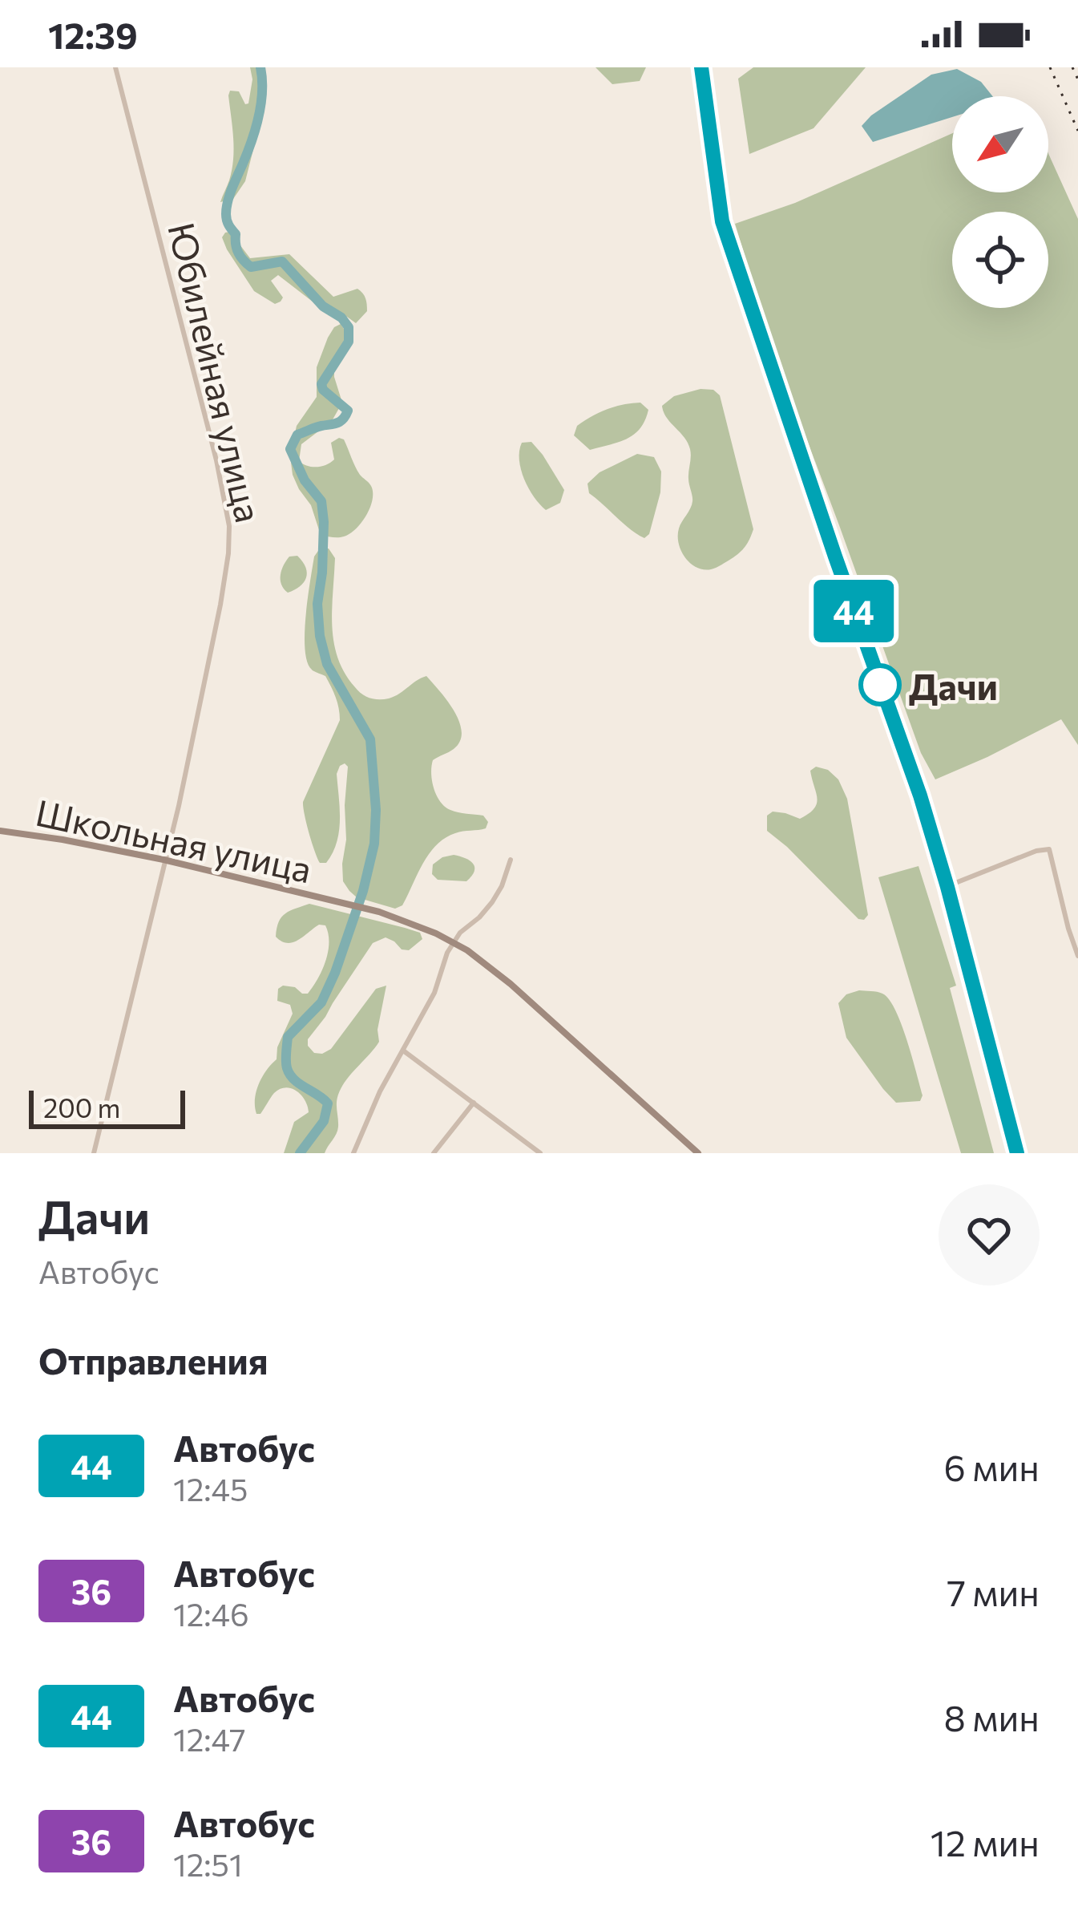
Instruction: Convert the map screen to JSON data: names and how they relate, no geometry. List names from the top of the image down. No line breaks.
{"streets":{"street":["Юбилейная улица","Школьная улица"]},"crossings":[["Юбилейная улица","Школьная улица"]],"places":["Дачи"],"lines":["bus line 44"],"scale_bar":"200 m","north":"bottom left","page":{"status":"12:39","on_map":"44","scale":"200 m","heading":[["Дачи","Автобус"],"Отправления"],"list":[{"mark":"44","name":"Автобус","note":"12:45","value":"6 мин"},{"mark":"36","name":"Автобус","note":"12:46","value":"7 мин"},{"mark":"44","name":"Автобус","note":"12:47","value":"8 мин"},{"mark":"36","name":"Автобус","note":"12:51","value":"12 мин"}]}}
